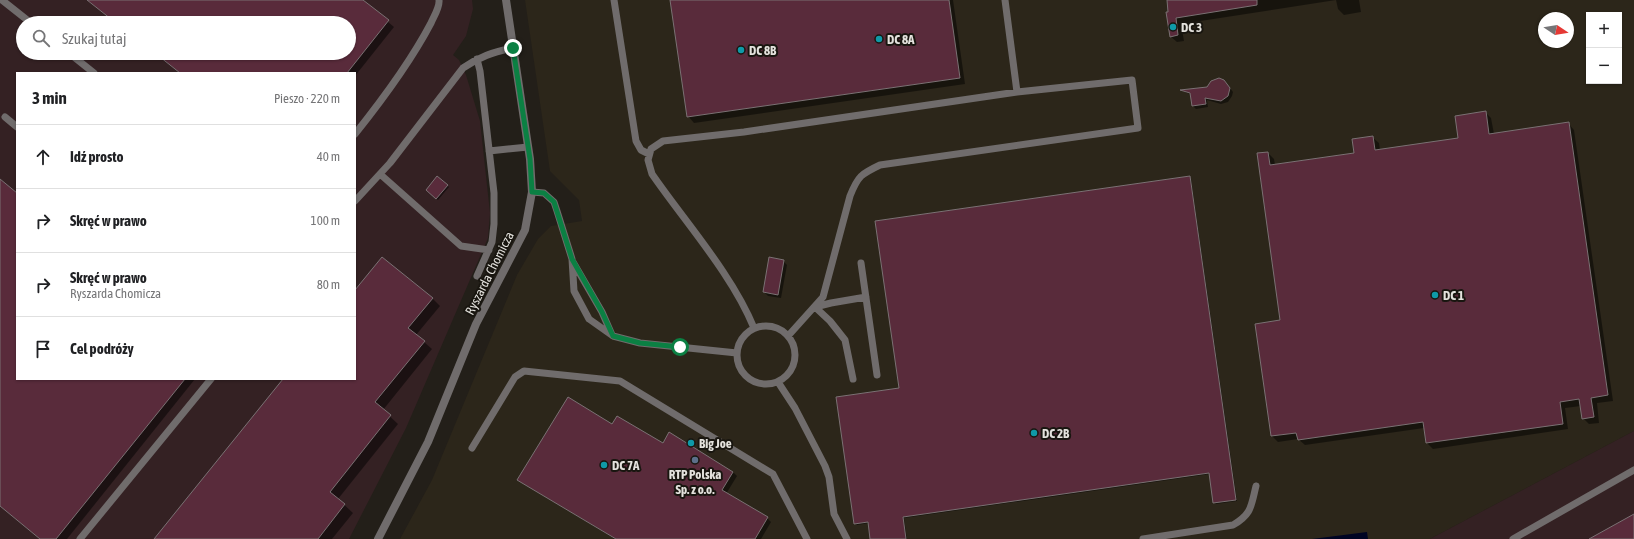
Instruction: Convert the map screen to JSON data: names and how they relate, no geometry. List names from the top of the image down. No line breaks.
{"streets":{"street":["Ryszarda Chomicza"]},"places":["DC 3","DC 8A","DC 8B","DC 1","DC 2B","Big Joe","RTP Polska Sp. z o.o.","DC 7A"],"north":"right","page":{"map_buttons":["+","−"],"search":"Szukaj tutaj","heading":["3 min","Pieszo · 220 m"],"list":[["Idź prosto","40 m"],["Skręć w prawo","100 m"],["Skręć w prawo","Ryszarda Chomicza","80 m"],"Cel podróży"]}}
